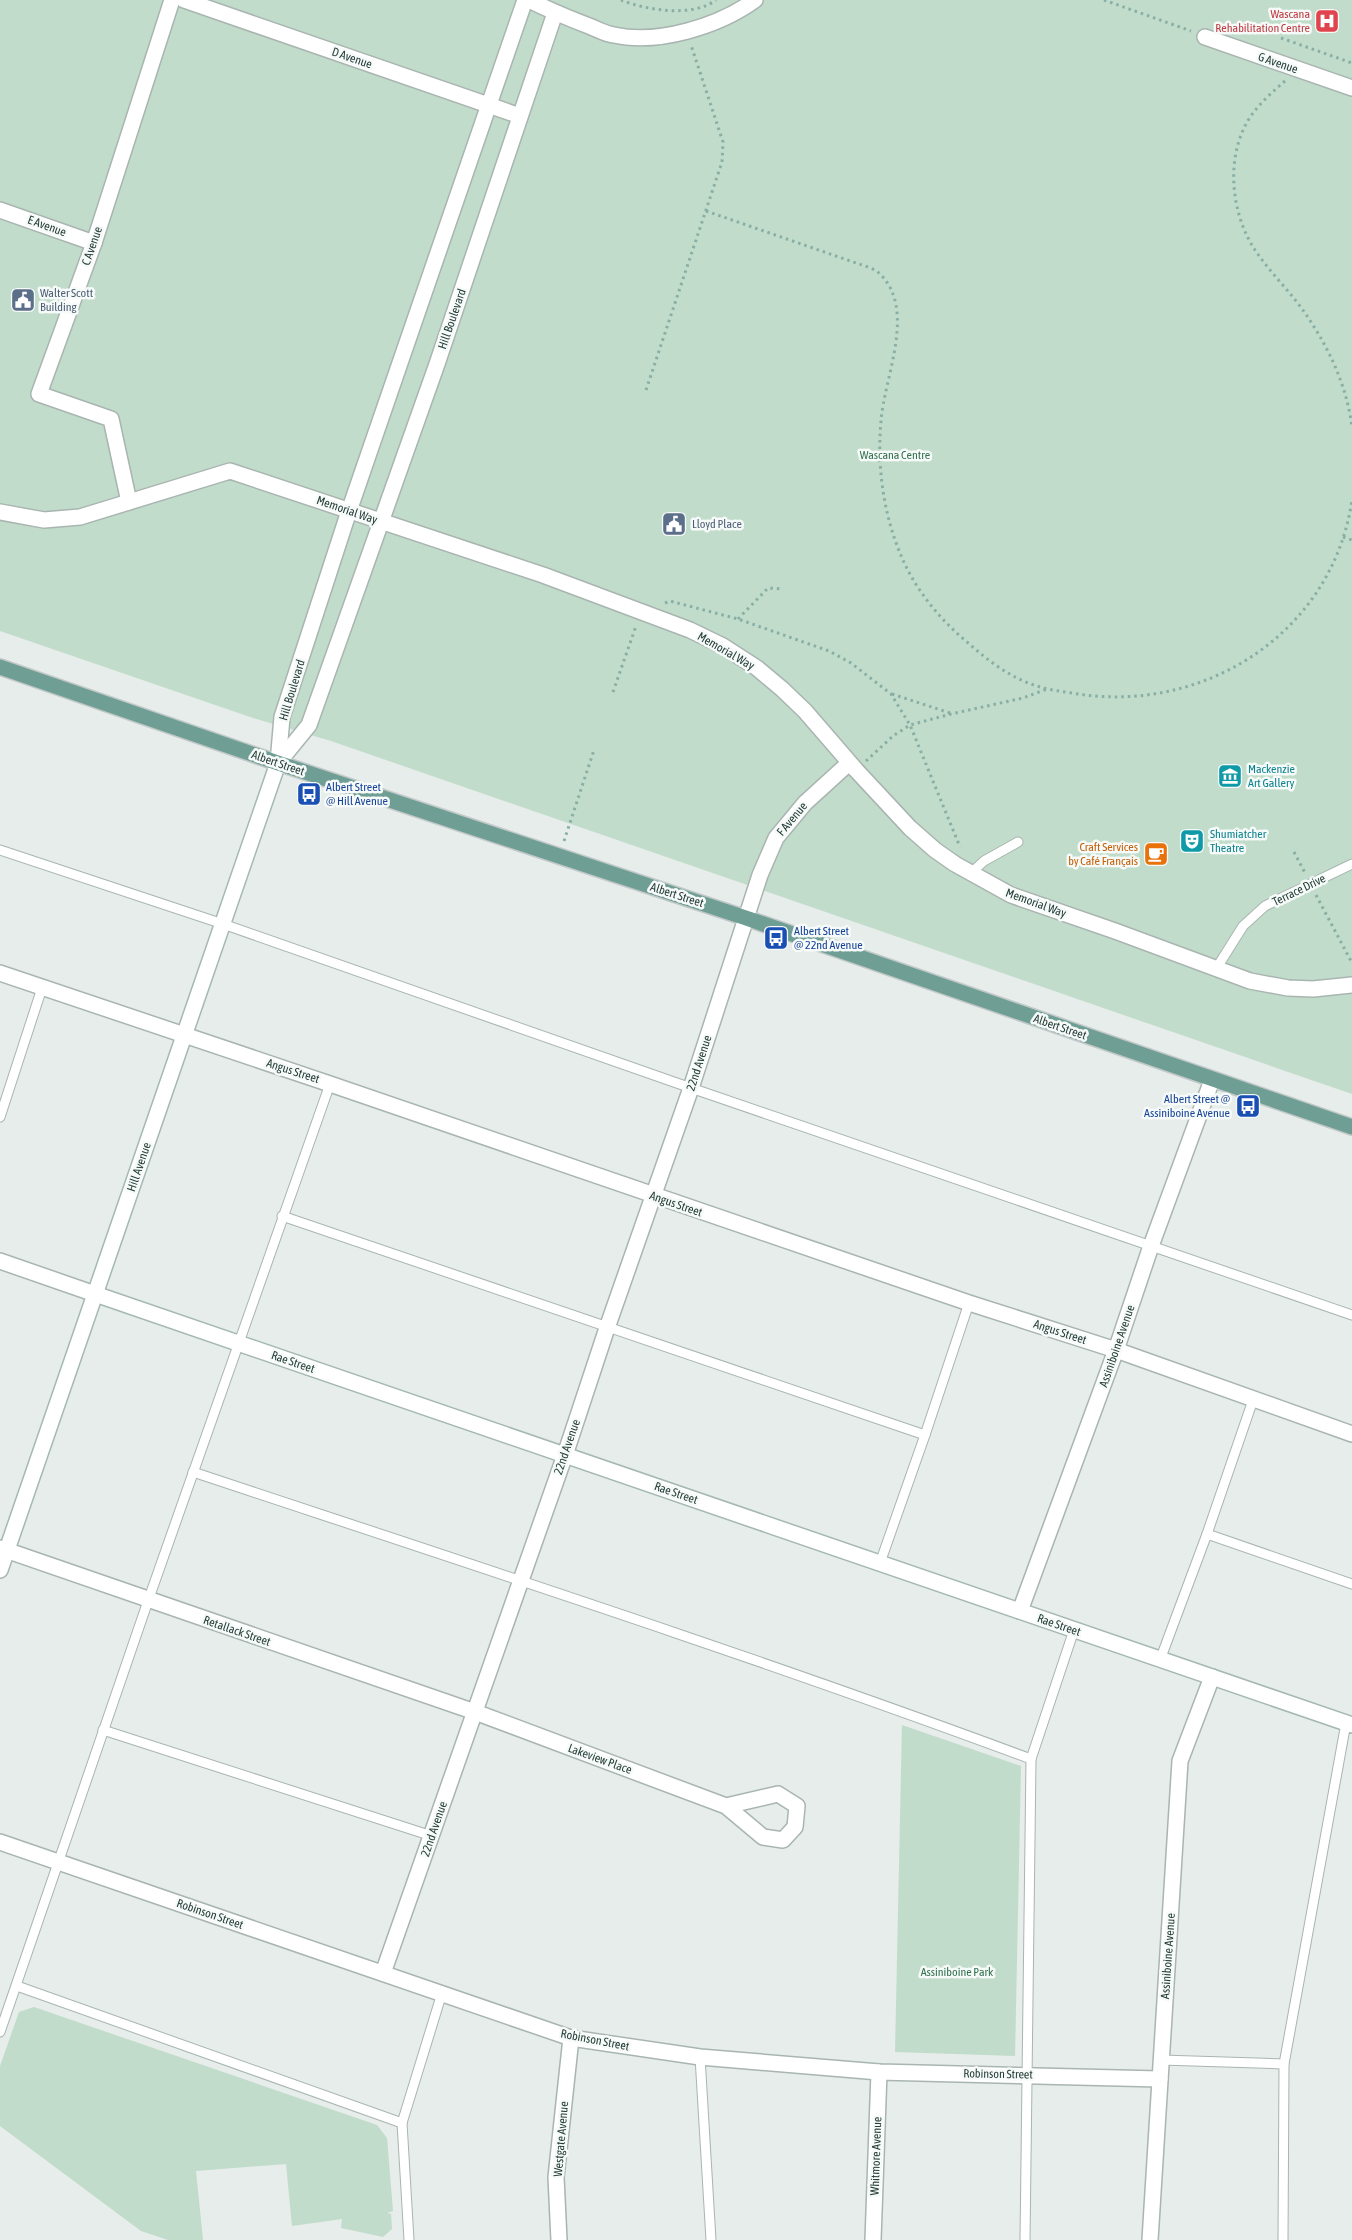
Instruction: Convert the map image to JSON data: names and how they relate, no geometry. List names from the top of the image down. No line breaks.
{"streets":{"main road":["Albert Street"],"street":["D Avenue","G Avenue","E Avenue","C Avenue","Hill Boulevard","Memorial Way","F Avenue","22nd Avenue","Angus Street","Hill Avenue","Assiniboine Avenue","Rae Street","Retallack Street","Lakeview Place","Robinson Street","Westgate Avenue","Whitmore Avenue"],"lane":["Terrace Drive"]},"crossings":[["D Avenue","Hill Boulevard"],["E Avenue","C Avenue"],["C Avenue","Memorial Way"],["Hill Boulevard","Memorial Way"],["Hill Boulevard","Albert Street"],["Hill Boulevard","Hill Avenue"],["Memorial Way","F Avenue"],["Memorial Way","Terrace Drive"],["Albert Street","F Avenue"],["Albert Street","22nd Avenue"],["Albert Street","Hill Avenue"],["Albert Street","Assiniboine Avenue"],["F Avenue","22nd Avenue"],["22nd Avenue","Angus Street"],["22nd Avenue","Rae Street"],["22nd Avenue","Retallack Street"],["22nd Avenue","Lakeview Place"],["22nd Avenue","Robinson Street"],["Angus Street","Hill Avenue"],["Angus Street","Assiniboine Avenue"],["Hill Avenue","Rae Street"],["Hill Avenue","Retallack Street"],["Assiniboine Avenue","Rae Street"],["Assiniboine Avenue","Robinson Street"],["Retallack Street","Lakeview Place"],["Robinson Street","Westgate Avenue"],["Robinson Street","Whitmore Avenue"]],"parks":["Wascana Centre","Assiniboine Park"],"places":{"hospital":["Wascana Rehabilitation Centre"],"public building":["Walter Scott Building","Lloyd Place"],"museum":["Mackenzie Art Gallery"],"bus stop":["Albert Street @ Hill Avenue","Albert Street @ 22nd Avenue","Albert Street @ Assiniboine Avenue"],"theatre":["Shumiatcher Theatre"],"cafe":["Craft Services by Café Français"]}}
